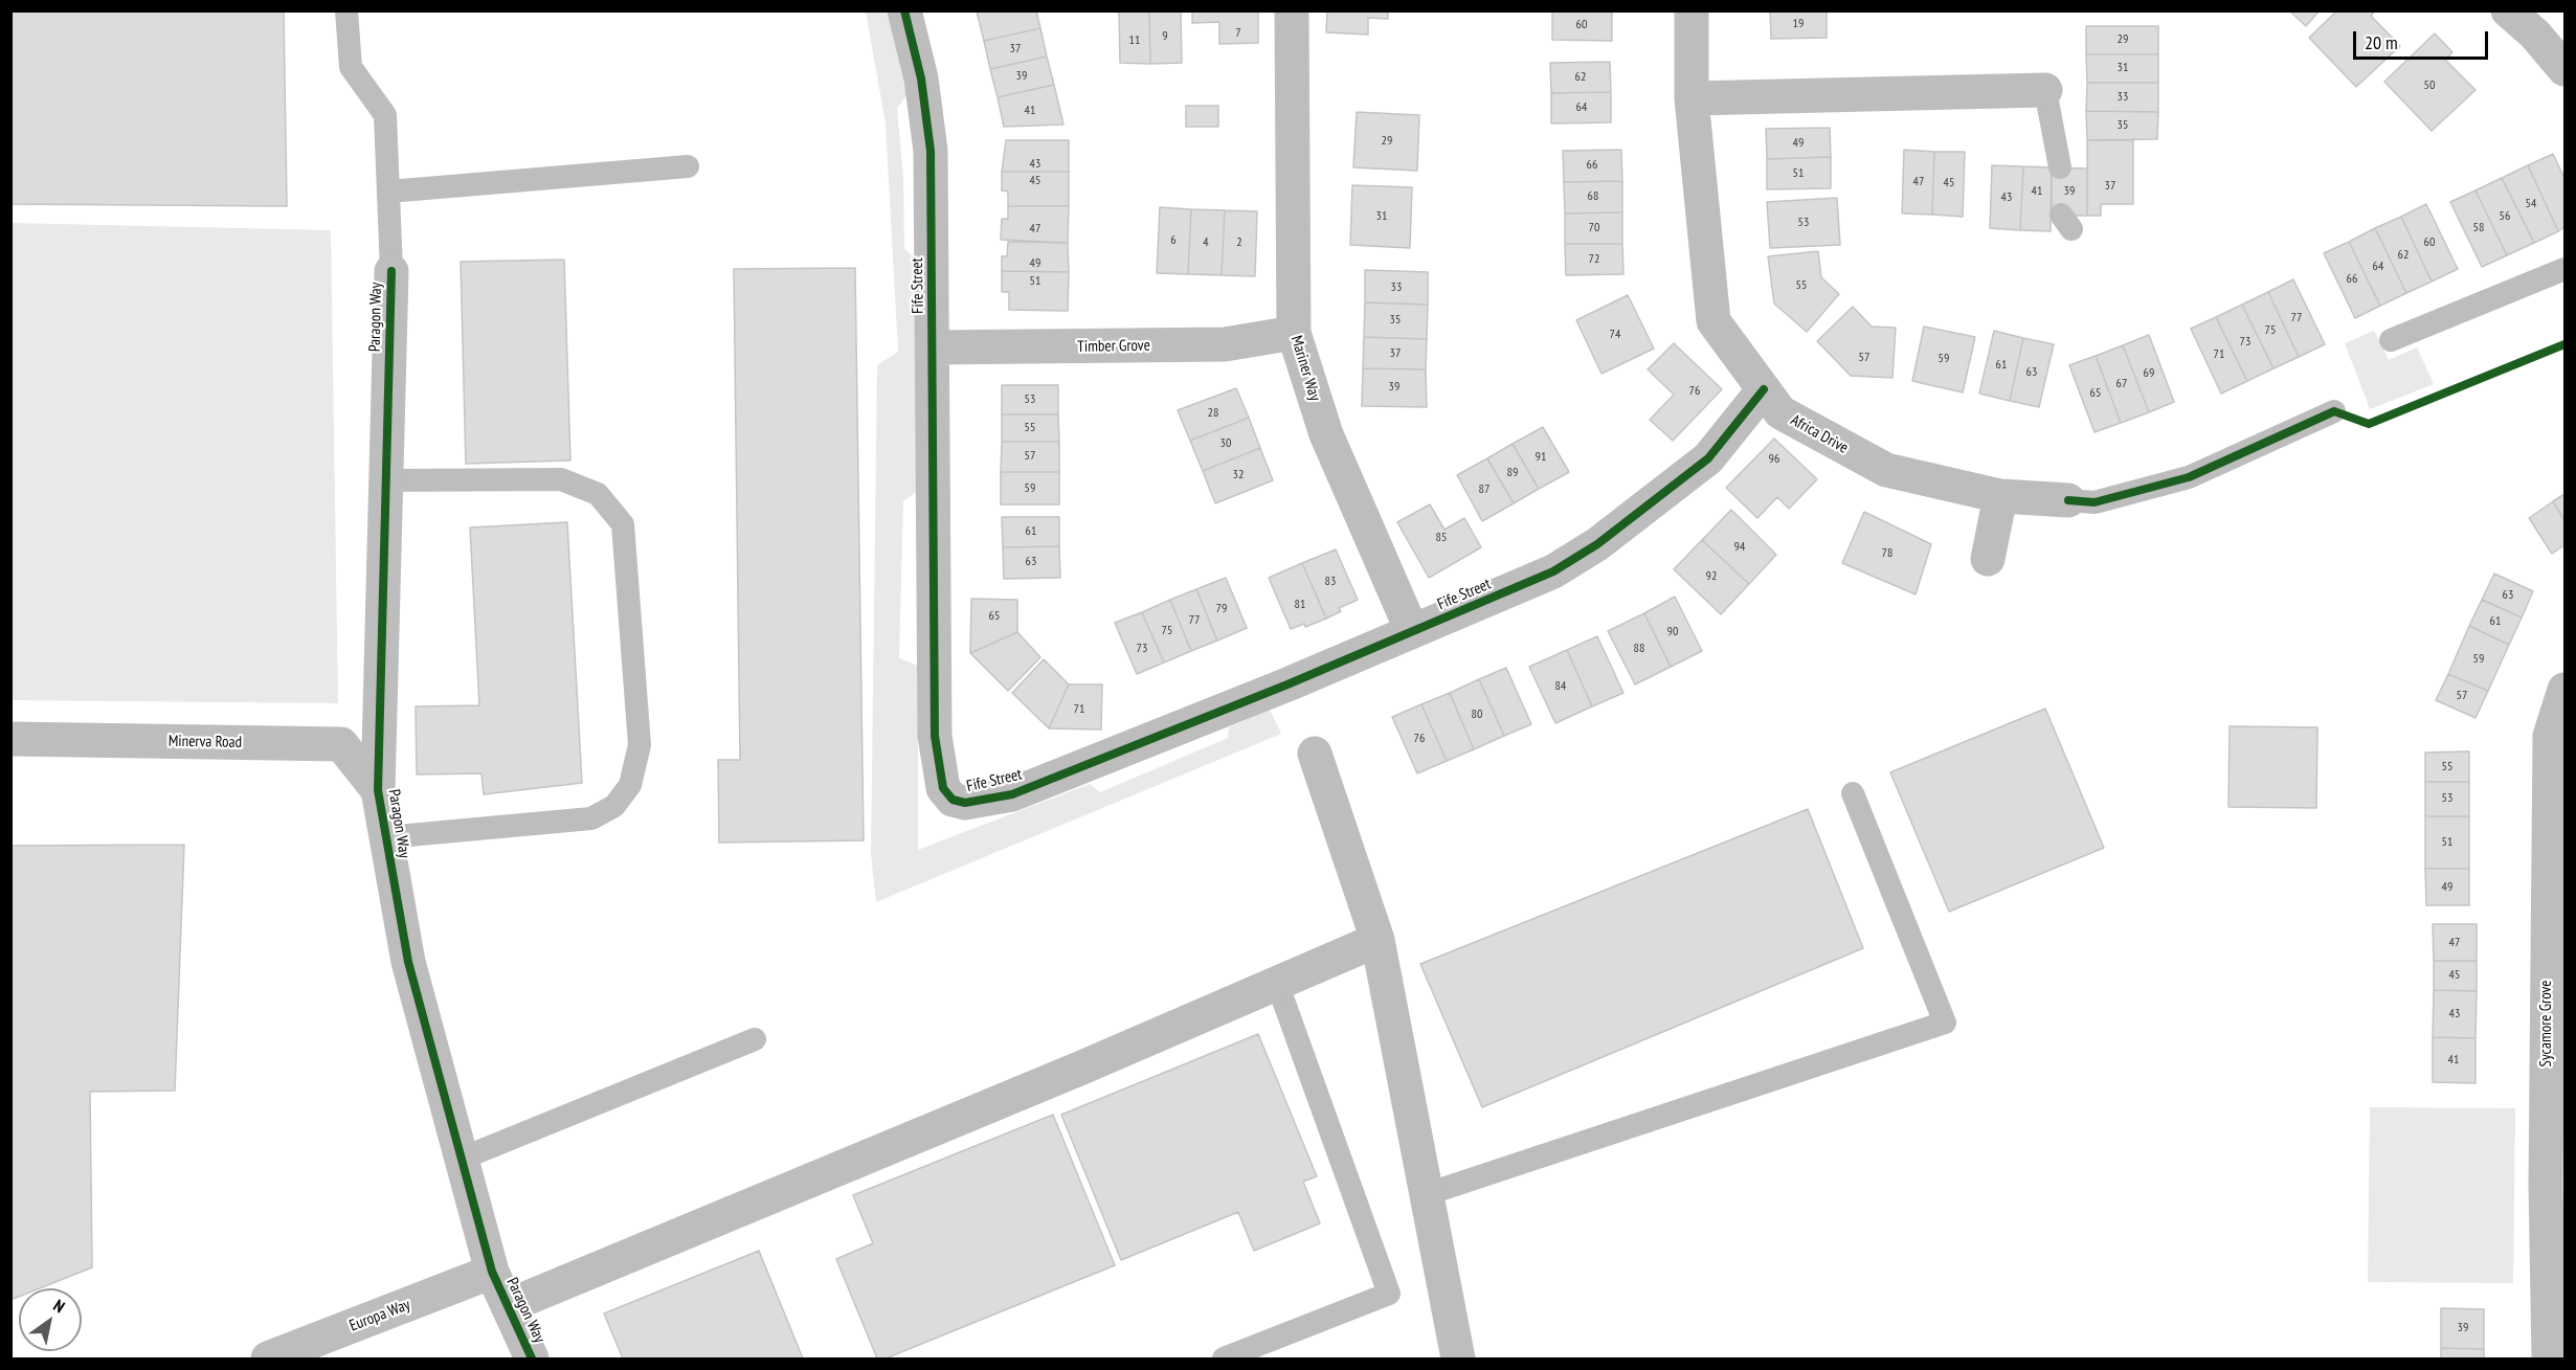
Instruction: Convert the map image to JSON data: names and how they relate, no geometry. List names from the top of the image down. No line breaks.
{"streets":{"street":["Fife Street","Paragon Way","Timber Grove","Mariner Way","Africa Drive","Minerva Road","Sycamore Grove","Europa Way"]},"crossings":[["Fife Street","Timber Grove"],["Fife Street","Mariner Way"],["Fife Street","Africa Drive"],["Paragon Way","Minerva Road"],["Paragon Way","Europa Way"],["Timber Grove","Mariner Way"]],"house_numbers":["19","60","7","9","29","11","37","31","39","62","50","33","64","41","35","29","49","43","66","51","45","47","45","37","41","39","68","43","54","31","56","53","70","58","47","6","4","2","60","62","72","49","64","66","51","55","33","77","35","75","74","73","37","71","57","59","61","63","69","67","39","76","65","53","28","55","30","57","91","96","89","32","59","87","61","85","94","78","63","92","83","63","81","79","65","77","61","75","90","73","88","59","84","57","71","80","76","55","53","51","49","47","45","43","41","39"],"scale_bar":"20 m","north":"top right"}
